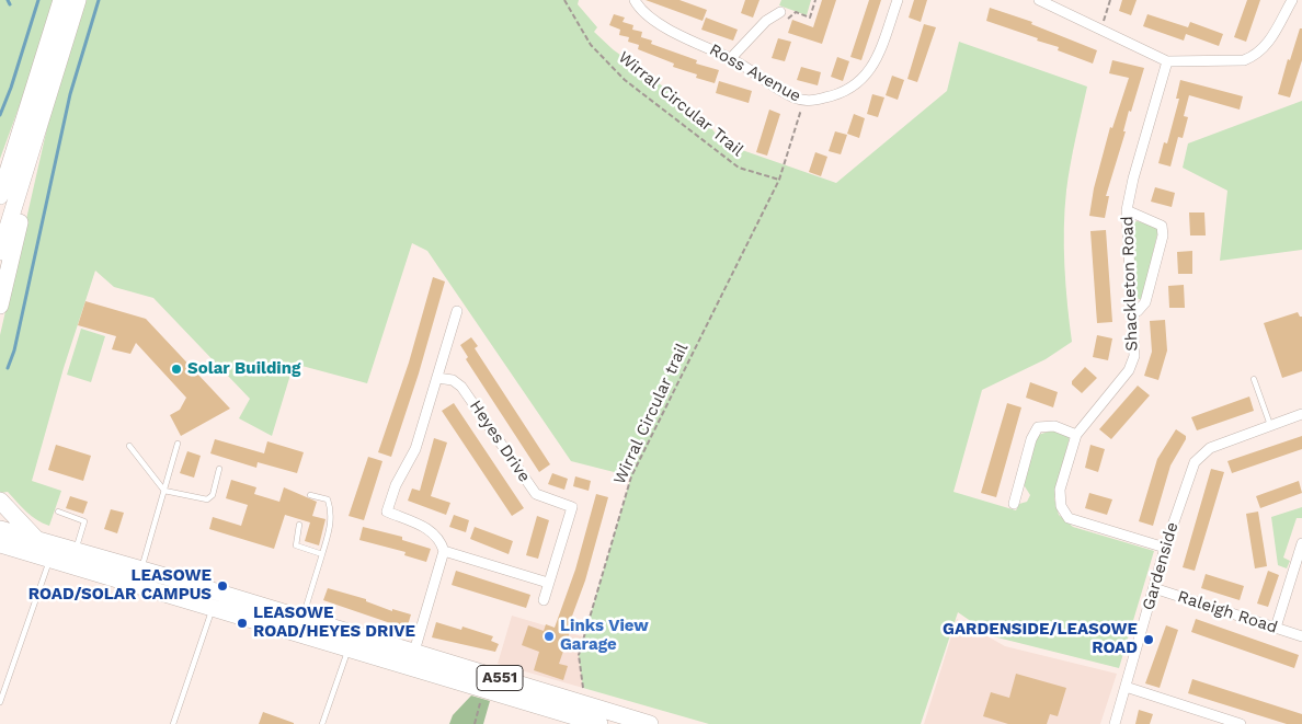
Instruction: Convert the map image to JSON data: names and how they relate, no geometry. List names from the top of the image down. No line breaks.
{"streets":{"main road":["A551"],"street":["Ross Avenue","Shackleton Road","Heyes Drive","Gardenside","Raleigh Road"],"path":["Wirral Circular Trail","Wirral Circular trail"]},"crossings":[["Ross Avenue","Wirral Circular trail"],["Wirral Circular Trail","Wirral Circular trail"],["Shackleton Road","Gardenside"],["Wirral Circular trail","A551"],["Gardenside","Raleigh Road"]],"places":["Solar Building","LEASOWE ROAD/SOLAR CAMPUS","LEASOWE ROAD/HEYES DRIVE","Links View Garage","GARDENSIDE/LEASOWE ROAD"]}
